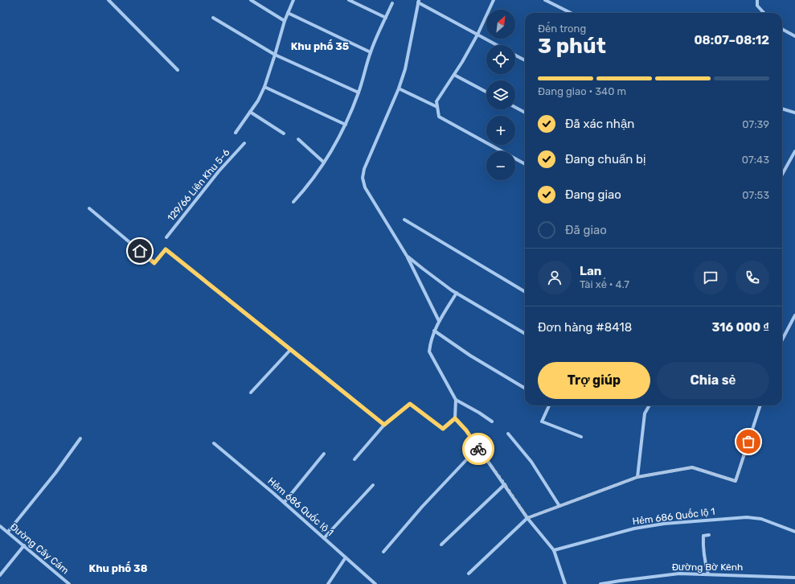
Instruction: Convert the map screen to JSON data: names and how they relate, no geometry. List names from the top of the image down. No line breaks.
{"streets":{"street":["129/66 Liên Khu 5-6","Hẻm 686 Quốc lộ 1","Đường Cây Cám","Đường Bờ Kênh"]},"districts":["Khu phố 35","Khu phố 38"],"north":"top right","page":{"map_buttons":["+","−"],"heading":["3 phút","Đến trong","08:07–08:12"],"panel":["Lan","Tài xế · 4.7","Đơn hàng #8418","316 000 ₫"],"bar":"Đang giao · 340 m","list":[["Đã xác nhận","07:39"],["Đang chuẩn bị","07:43"],["Đang giao","07:53"],"Đã giao"],"buttons":["Trợ giúp","Chia sẻ"]}}
